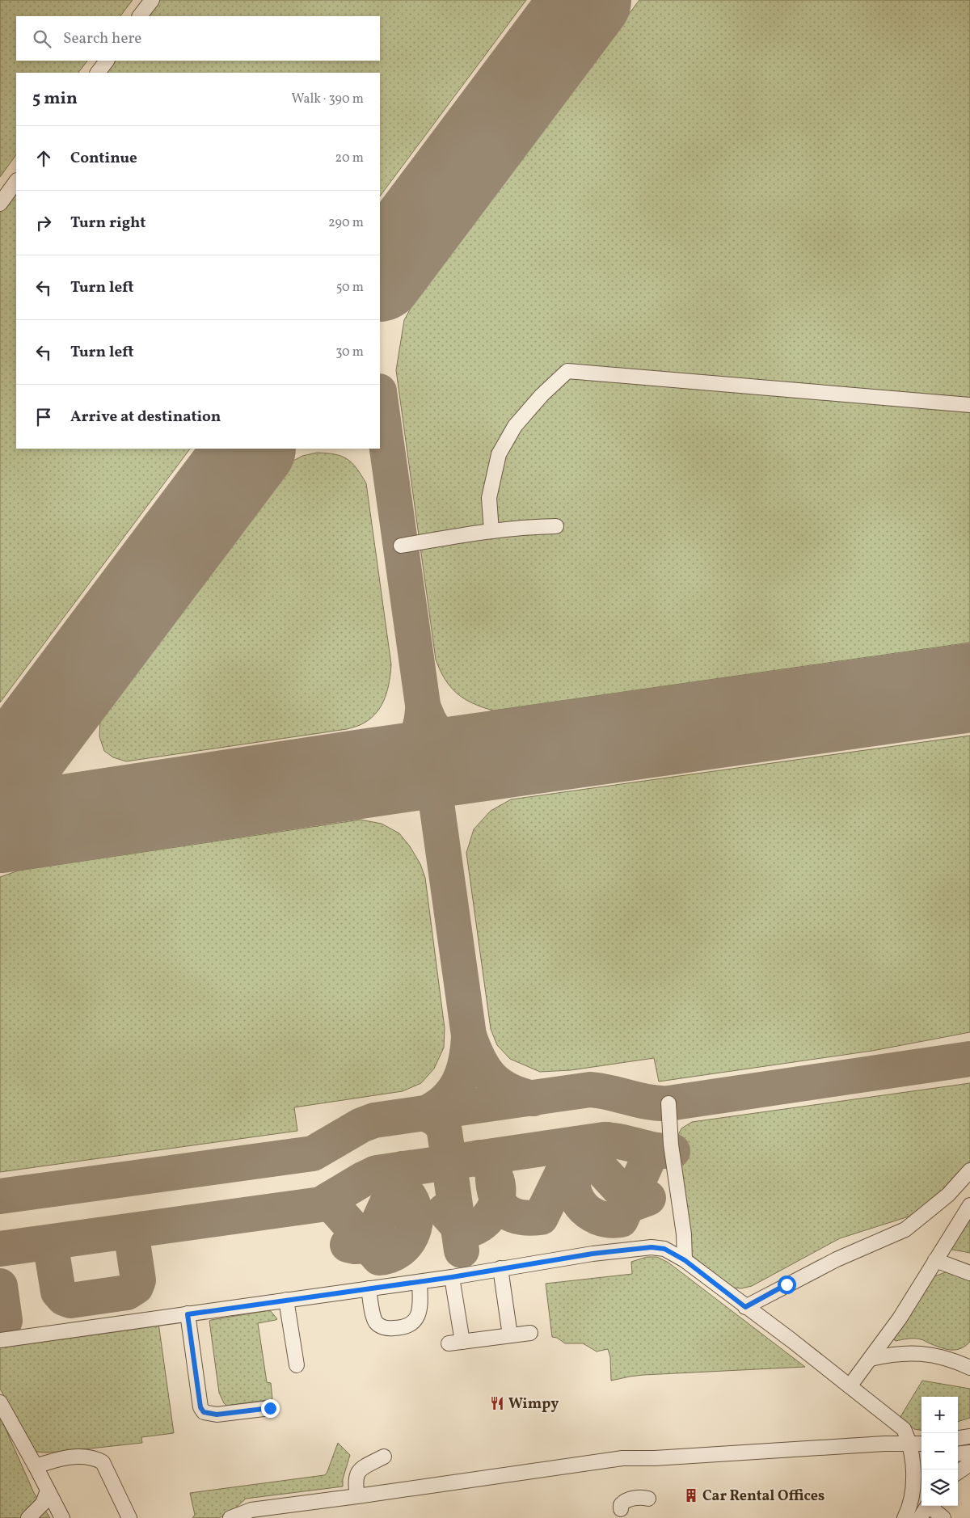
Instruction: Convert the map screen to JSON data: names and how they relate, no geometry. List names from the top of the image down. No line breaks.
{"places":{"restaurant":["Wimpy"],"building":["Car Rental Offices"]},"page":{"search":"Search here","heading":["5 min","Walk · 390 m"],"list":[["Continue","20 m"],["Turn right","290 m"],["Turn left","50 m"],["Turn left","30 m"],"Arrive at destination"],"map_buttons":["+","−"]}}
